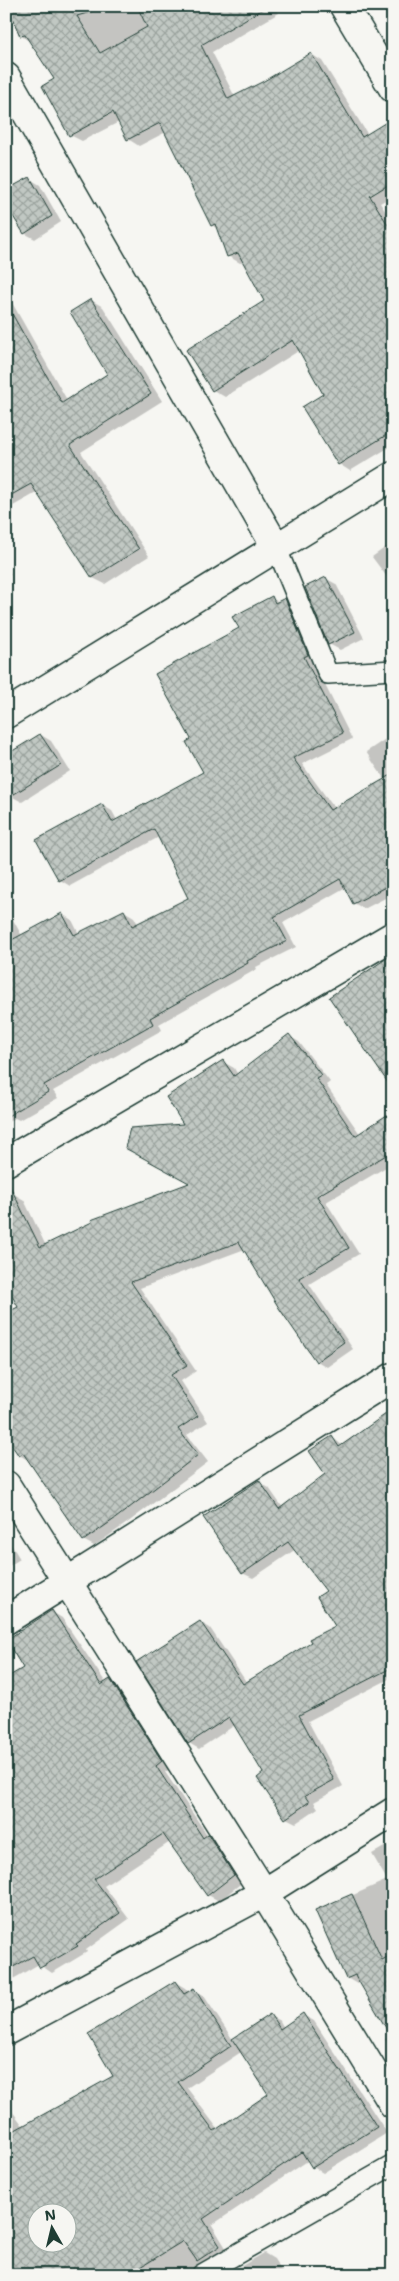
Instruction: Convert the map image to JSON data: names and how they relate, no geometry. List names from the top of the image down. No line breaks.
{"north":"top"}
